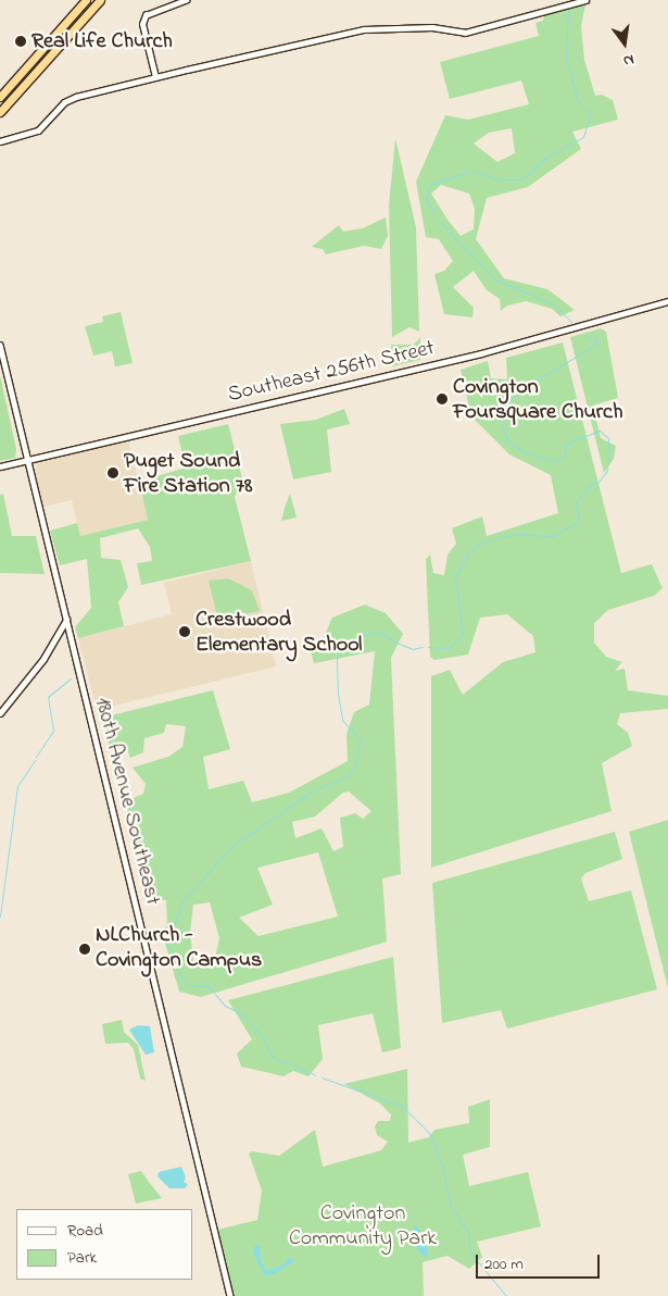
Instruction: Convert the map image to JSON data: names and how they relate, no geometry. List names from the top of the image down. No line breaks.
{"streets":{"main road":["Southeast 256th Street"],"street":["180th Avenue Southeast"]},"crossings":[["Southeast 256th Street","180th Avenue Southeast"]],"parks":["Covington Community Park"],"places":["Real Life Church","Covington Foursquare Church","Puget Sound Fire Station 78","Crestwood Elementary School","NLChurch - Covington Campus"],"legend":["Road","Park"],"scale_bar":"200 m","north":"bottom"}
